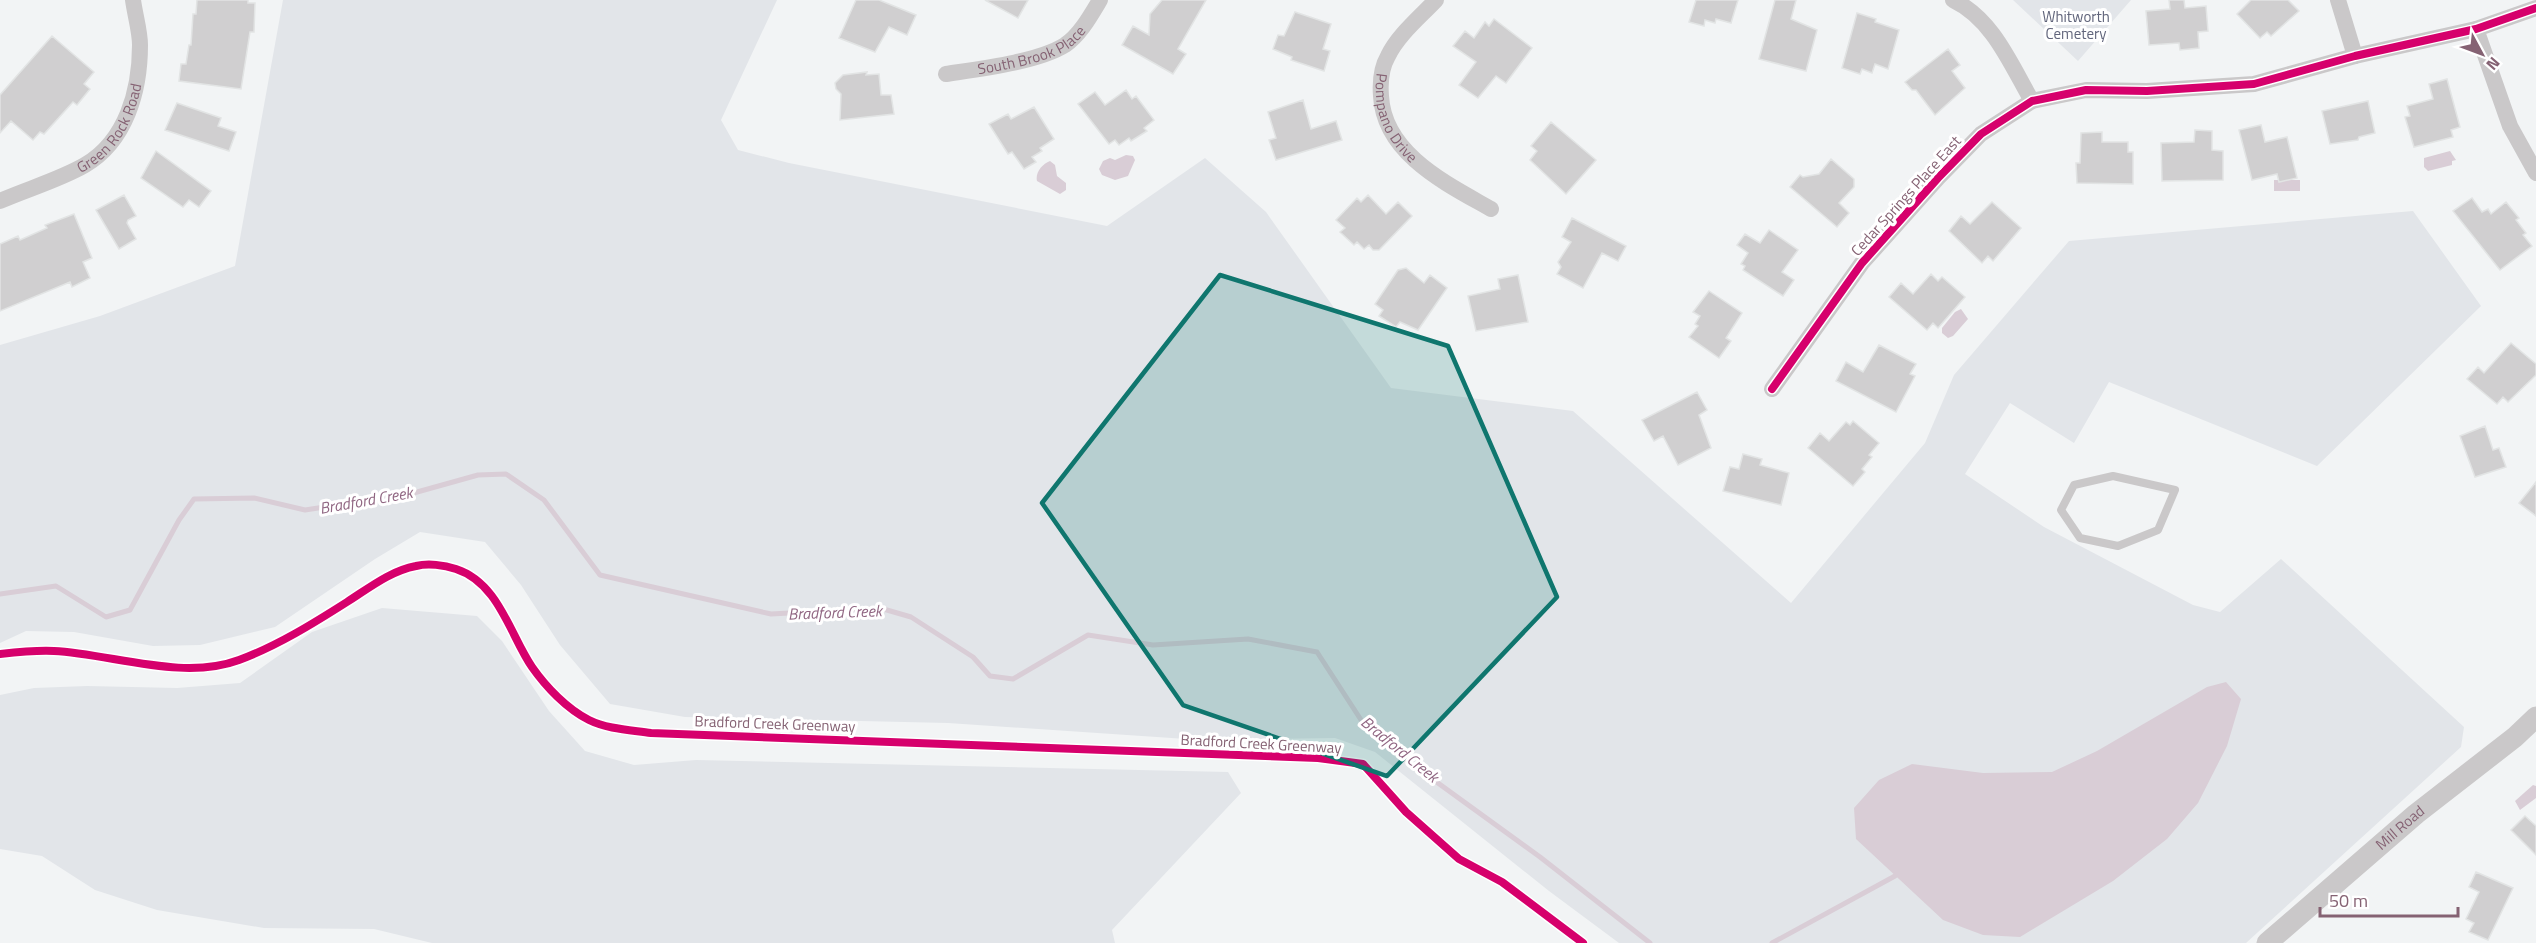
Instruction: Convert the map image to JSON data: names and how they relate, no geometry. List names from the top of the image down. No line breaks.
{"streets":{"street":["South Brook Place","Pompano Drive","Green Rock Road","Cedar Springs Place East","Mill Road"],"cycle path":["Bradford Creek Greenway"]},"water":["Bradford Creek"],"parks":["Whitworth Cemetery"],"scale_bar":"50 m","north":"bottom right"}
